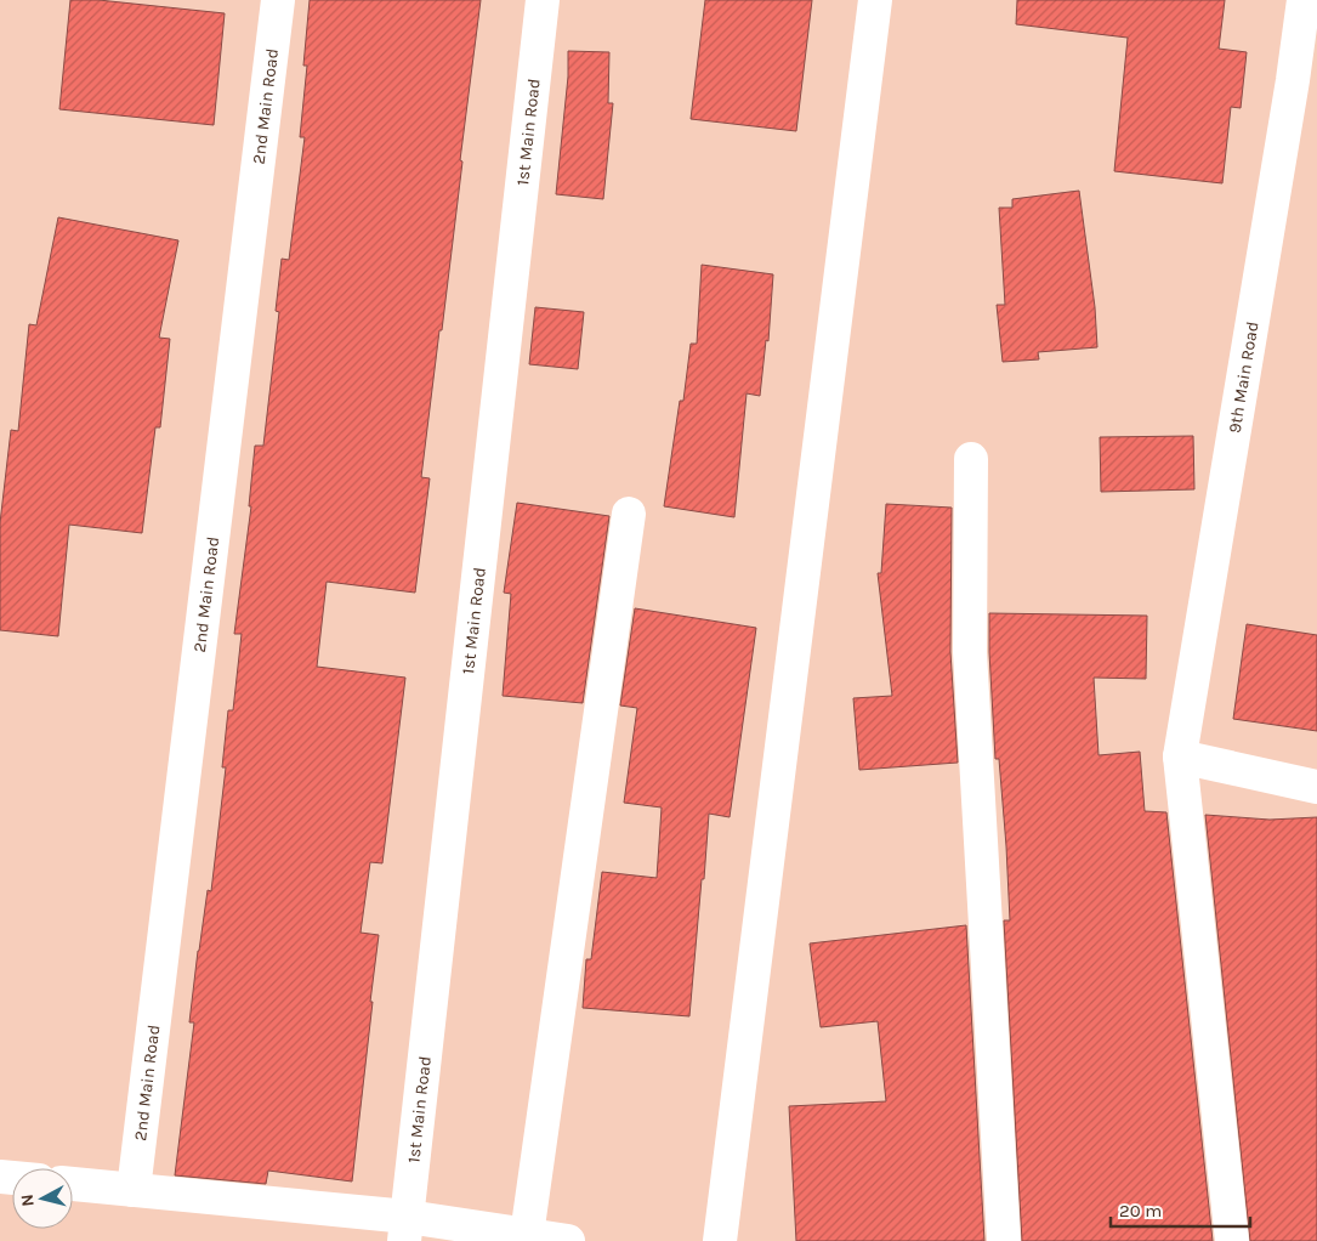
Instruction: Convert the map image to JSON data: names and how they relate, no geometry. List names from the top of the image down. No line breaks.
{"streets":{"street":["2nd Main Road","1st Main Road","9th Main Road"]},"scale_bar":"20 m","north":"left"}
